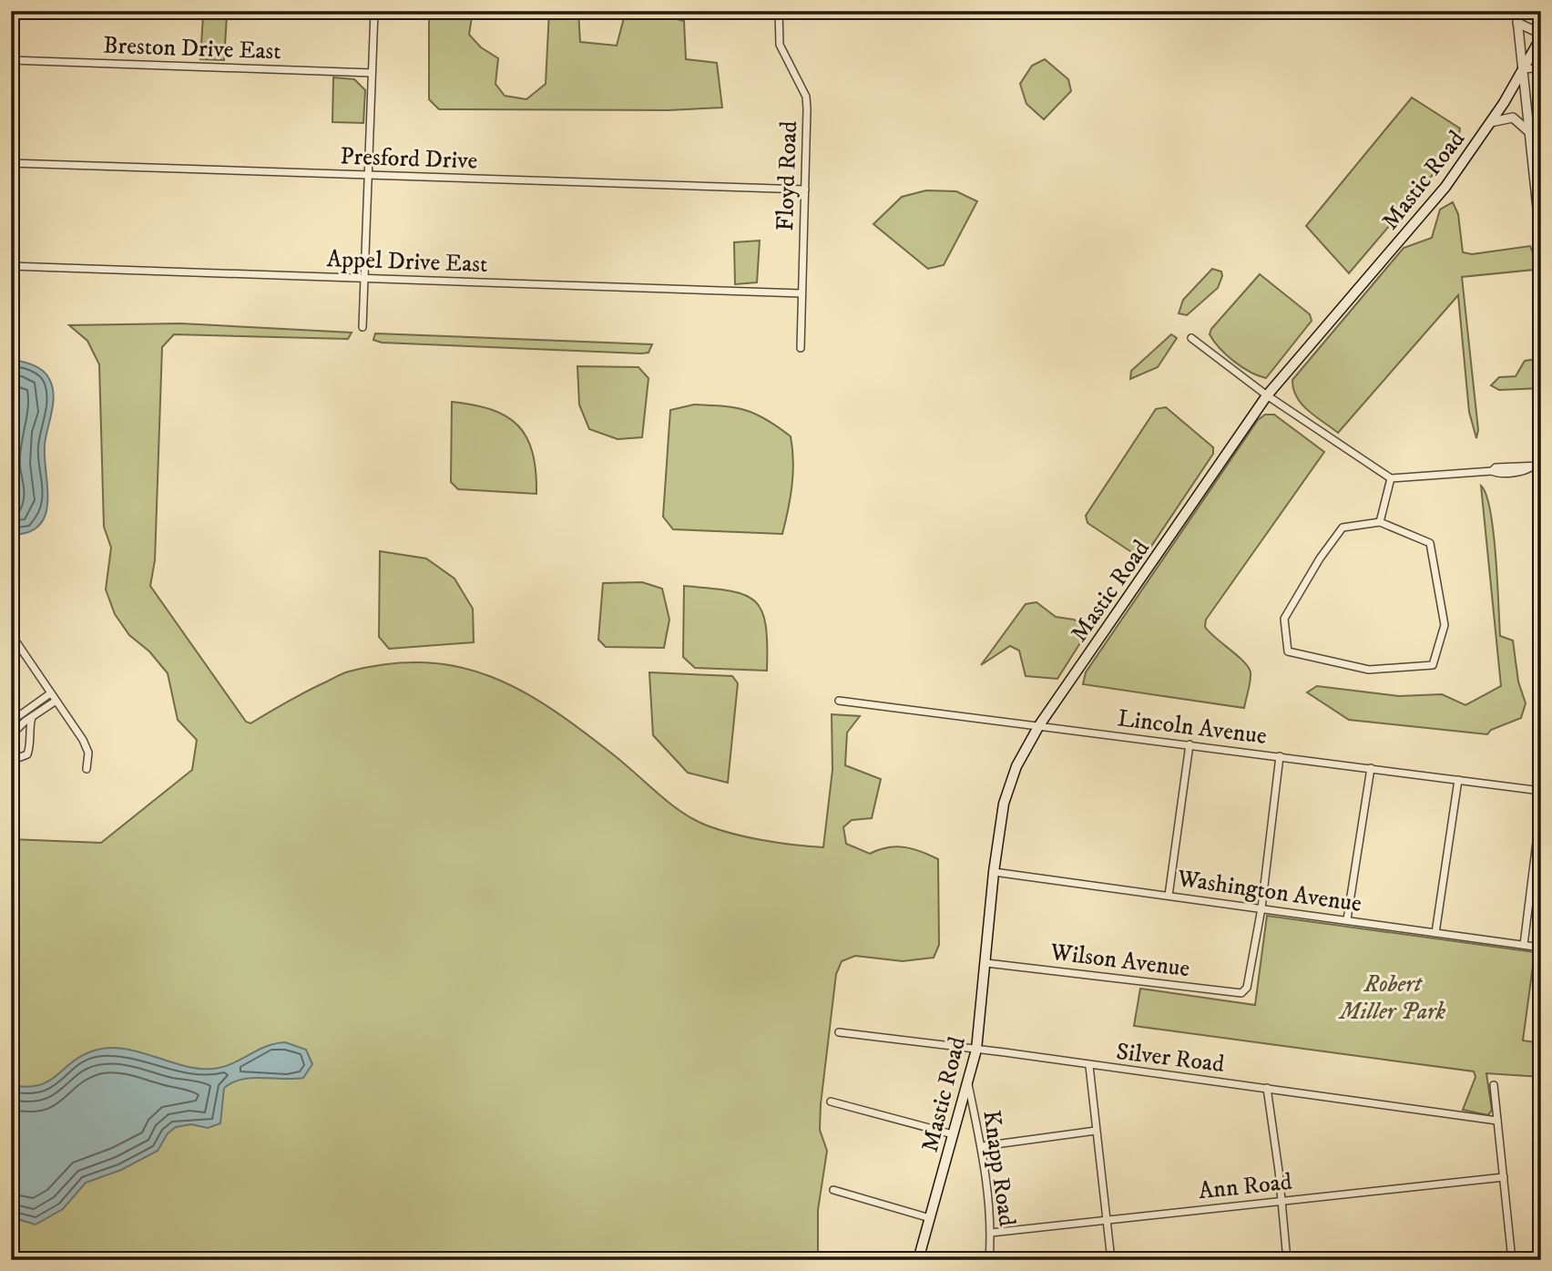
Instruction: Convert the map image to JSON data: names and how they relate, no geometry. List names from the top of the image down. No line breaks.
{"streets":{"main road":["Mastic Road"],"street":["Breston Drive East","Presford Drive","Floyd Road","Appel Drive East","Lincoln Avenue","Washington Avenue","Wilson Avenue","Silver Road","Knapp Road","Ann Road"]},"crossings":[["Presford Drive","Floyd Road"],["Floyd Road","Appel Drive East"],["Mastic Road","Lincoln Avenue"],["Mastic Road","Washington Avenue"],["Mastic Road","Wilson Avenue"],["Mastic Road","Silver Road"],["Mastic Road","Knapp Road"],["Washington Avenue","Wilson Avenue"],["Knapp Road","Ann Road"]],"parks":["Robert Miller Park"]}
